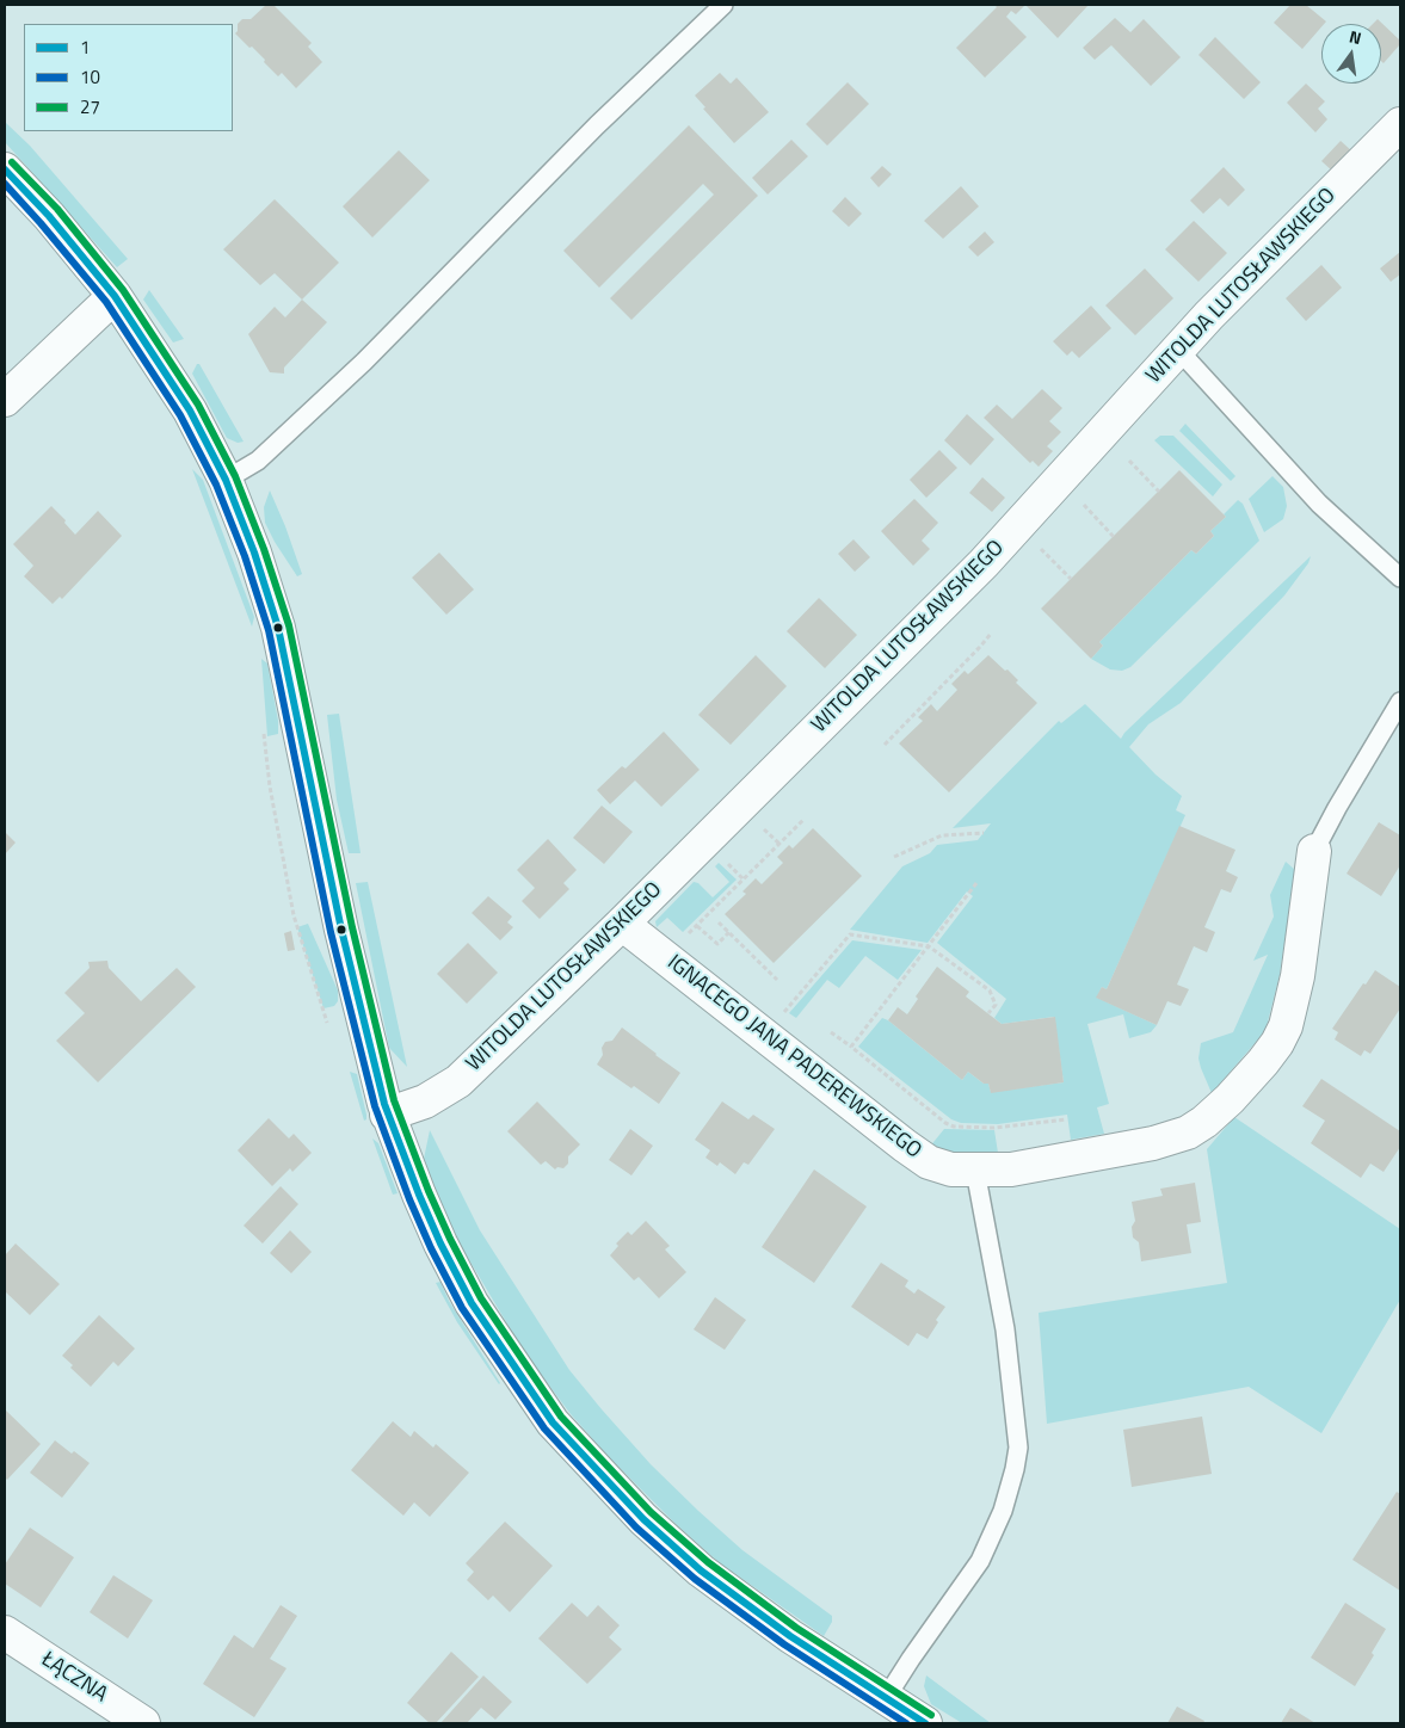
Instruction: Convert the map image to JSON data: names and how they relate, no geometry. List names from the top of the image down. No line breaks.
{"streets":{"street":["WITOLDA LUTOSŁAWSKIEGO","IGNACEGO JANA PADEREWSKIEGO","ŁĄCZNA"]},"crossings":[["WITOLDA LUTOSŁAWSKIEGO","IGNACEGO JANA PADEREWSKIEGO"]],"lines":["transit line 27","transit line 1","transit line 10"],"legend":["1","10","27"],"north":"top"}
